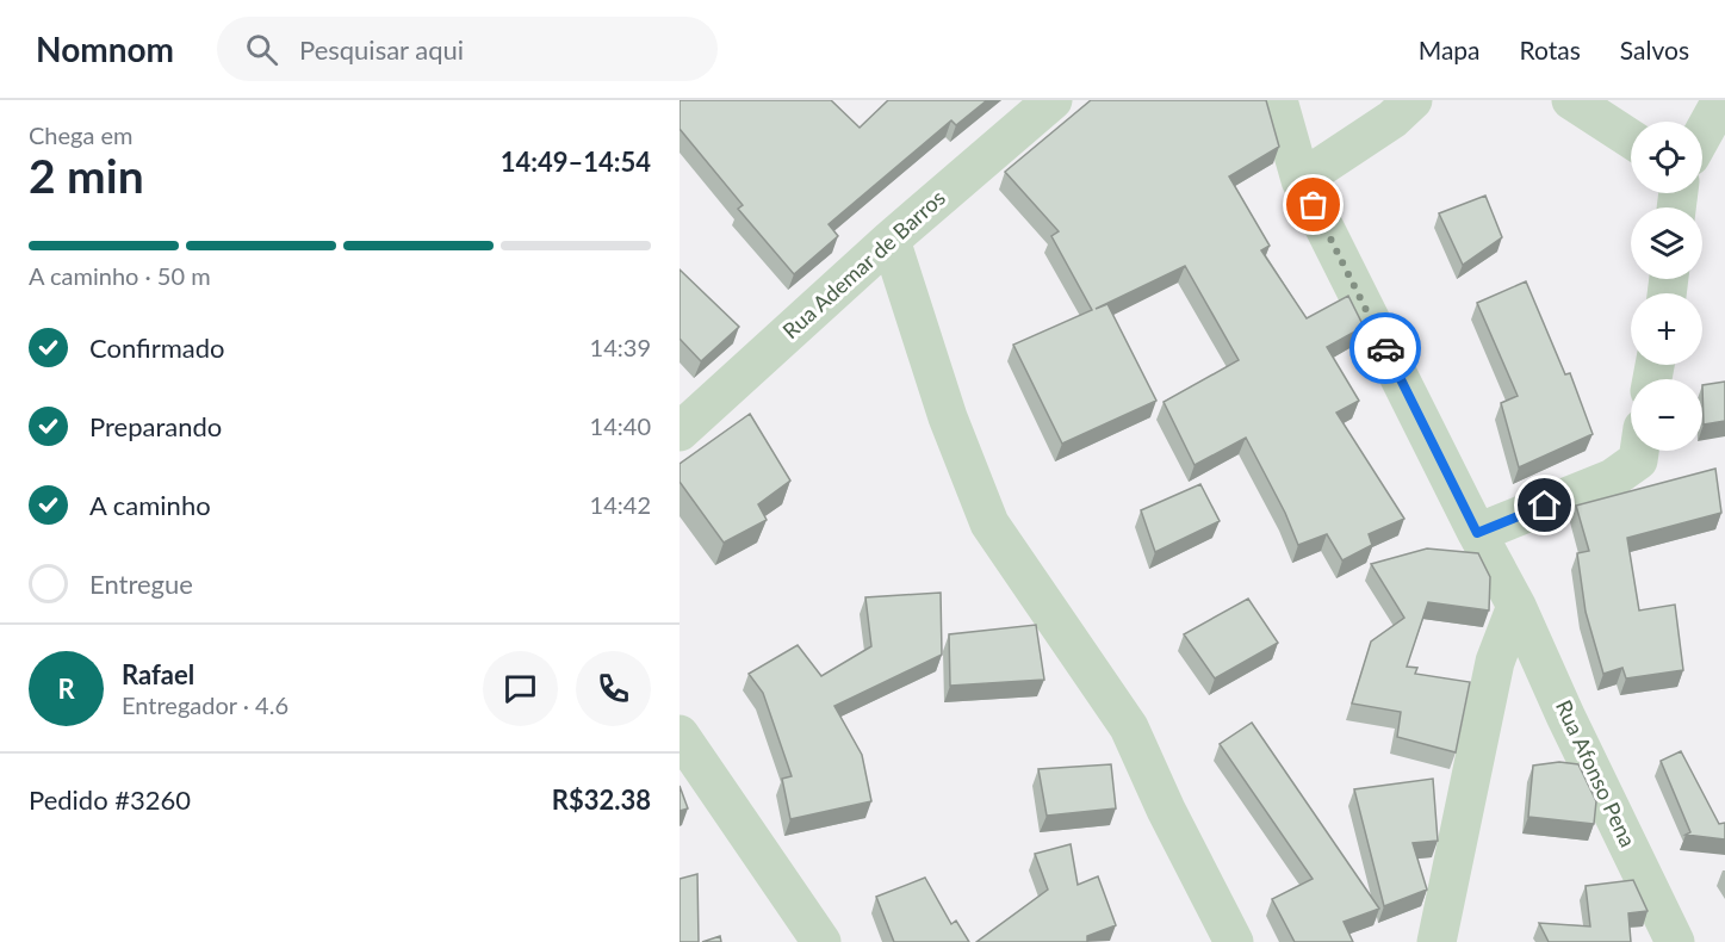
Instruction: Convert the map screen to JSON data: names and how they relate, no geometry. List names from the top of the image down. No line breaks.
{"streets":{"street":["Rua Ademar de Barros","Rua Afonso Pena"]},"page":{"header":"Nomnom","search":"Pesquisar aqui","nav":["Mapa","Rotas","Salvos"],"heading":["2 min","Chega em","14:49–14:54"],"panel":["Rafael","Entregador · 4.6","Pedido #3260","R$32.38"],"map_buttons":["+","−"],"bar":"A caminho · 50 m","list":[["Confirmado","14:39"],["Preparando","14:40"],["A caminho","14:42"],"Entregue"],"round":"R"}}
